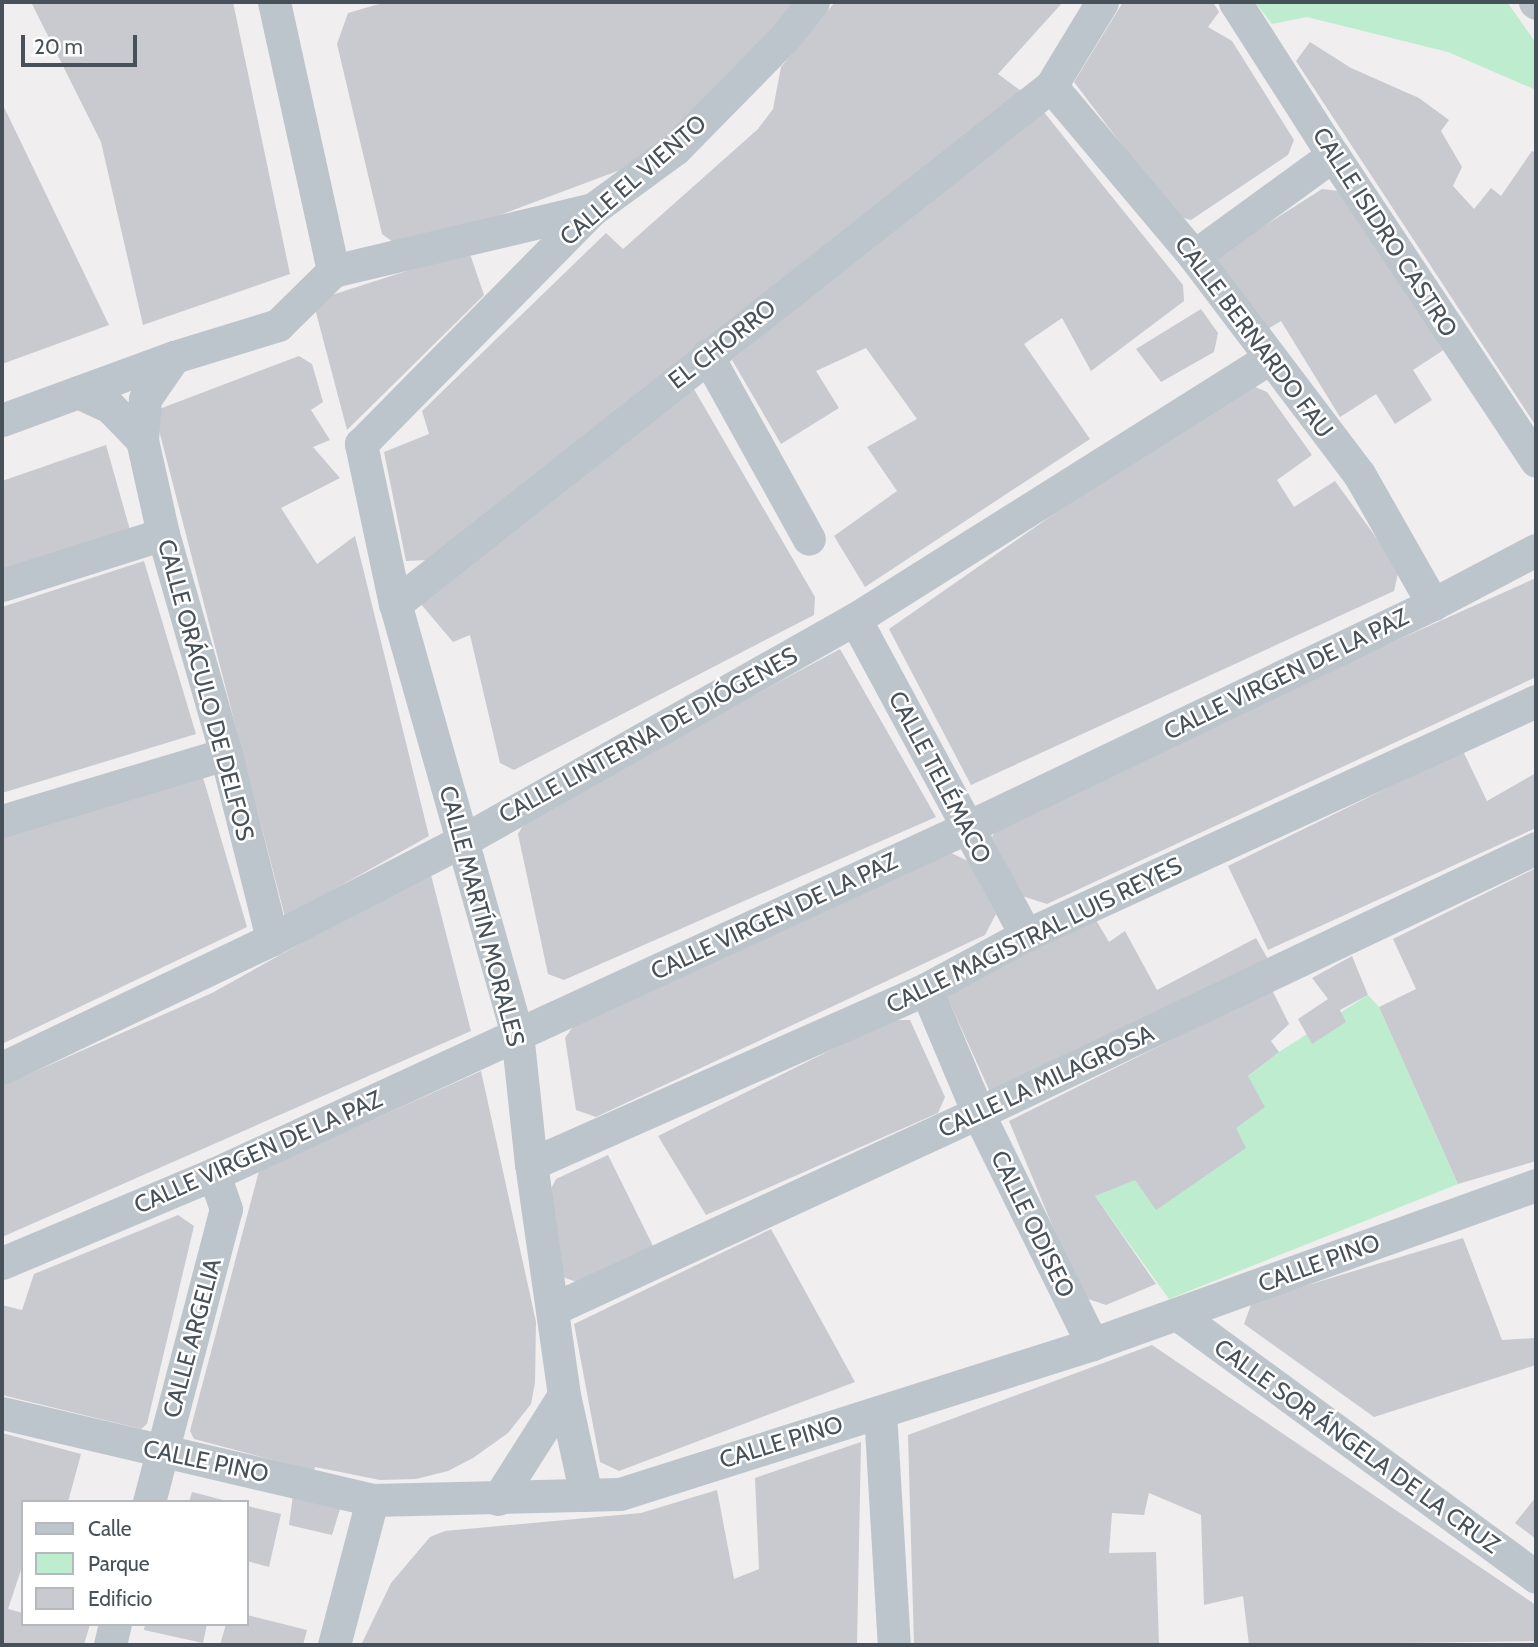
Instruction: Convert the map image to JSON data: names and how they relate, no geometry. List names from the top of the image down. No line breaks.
{"streets":{"street":["CALLE EL VIENTO","CALLE ISIDRO CASTRO","CALLE BERNARDO FAU","EL CHORRO","CALLE VIRGEN DE LA PAZ","CALLE ORÁCULO DE DELFOS","CALLE LINTERNA DE DIÓGENES","CALLE TELÉMACO","CALLE MARTÍN MORALES","CALLE MAGISTRAL LUIS REYES","CALLE LA MILAGROSA","CALLE ODISEO","CALLE PINO","CALLE ARGELIA","CALLE SOR ÁNGELA DE LA CRUZ"]},"crossings":[["CALLE EL VIENTO","CALLE MARTÍN MORALES"],["CALLE BERNARDO FAU","EL CHORRO"],["CALLE BERNARDO FAU","CALLE VIRGEN DE LA PAZ"],["CALLE BERNARDO FAU","CALLE LINTERNA DE DIÓGENES"],["EL CHORRO","CALLE MARTÍN MORALES"],["CALLE VIRGEN DE LA PAZ","CALLE TELÉMACO"],["CALLE VIRGEN DE LA PAZ","CALLE MARTÍN MORALES"],["CALLE VIRGEN DE LA PAZ","CALLE ARGELIA"],["CALLE ORÁCULO DE DELFOS","CALLE LINTERNA DE DIÓGENES"],["CALLE LINTERNA DE DIÓGENES","CALLE TELÉMACO"],["CALLE LINTERNA DE DIÓGENES","CALLE MARTÍN MORALES"],["CALLE TELÉMACO","CALLE MAGISTRAL LUIS REYES"],["CALLE MARTÍN MORALES","CALLE MAGISTRAL LUIS REYES"],["CALLE MARTÍN MORALES","CALLE LA MILAGROSA"],["CALLE MARTÍN MORALES","CALLE PINO"],["CALLE MAGISTRAL LUIS REYES","CALLE ODISEO"],["CALLE LA MILAGROSA","CALLE ODISEO"],["CALLE ODISEO","CALLE PINO"],["CALLE PINO","CALLE ARGELIA"],["CALLE PINO","CALLE SOR ÁNGELA DE LA CRUZ"]],"legend":["Calle","Parque","Edificio"],"scale_bar":"20 m"}
